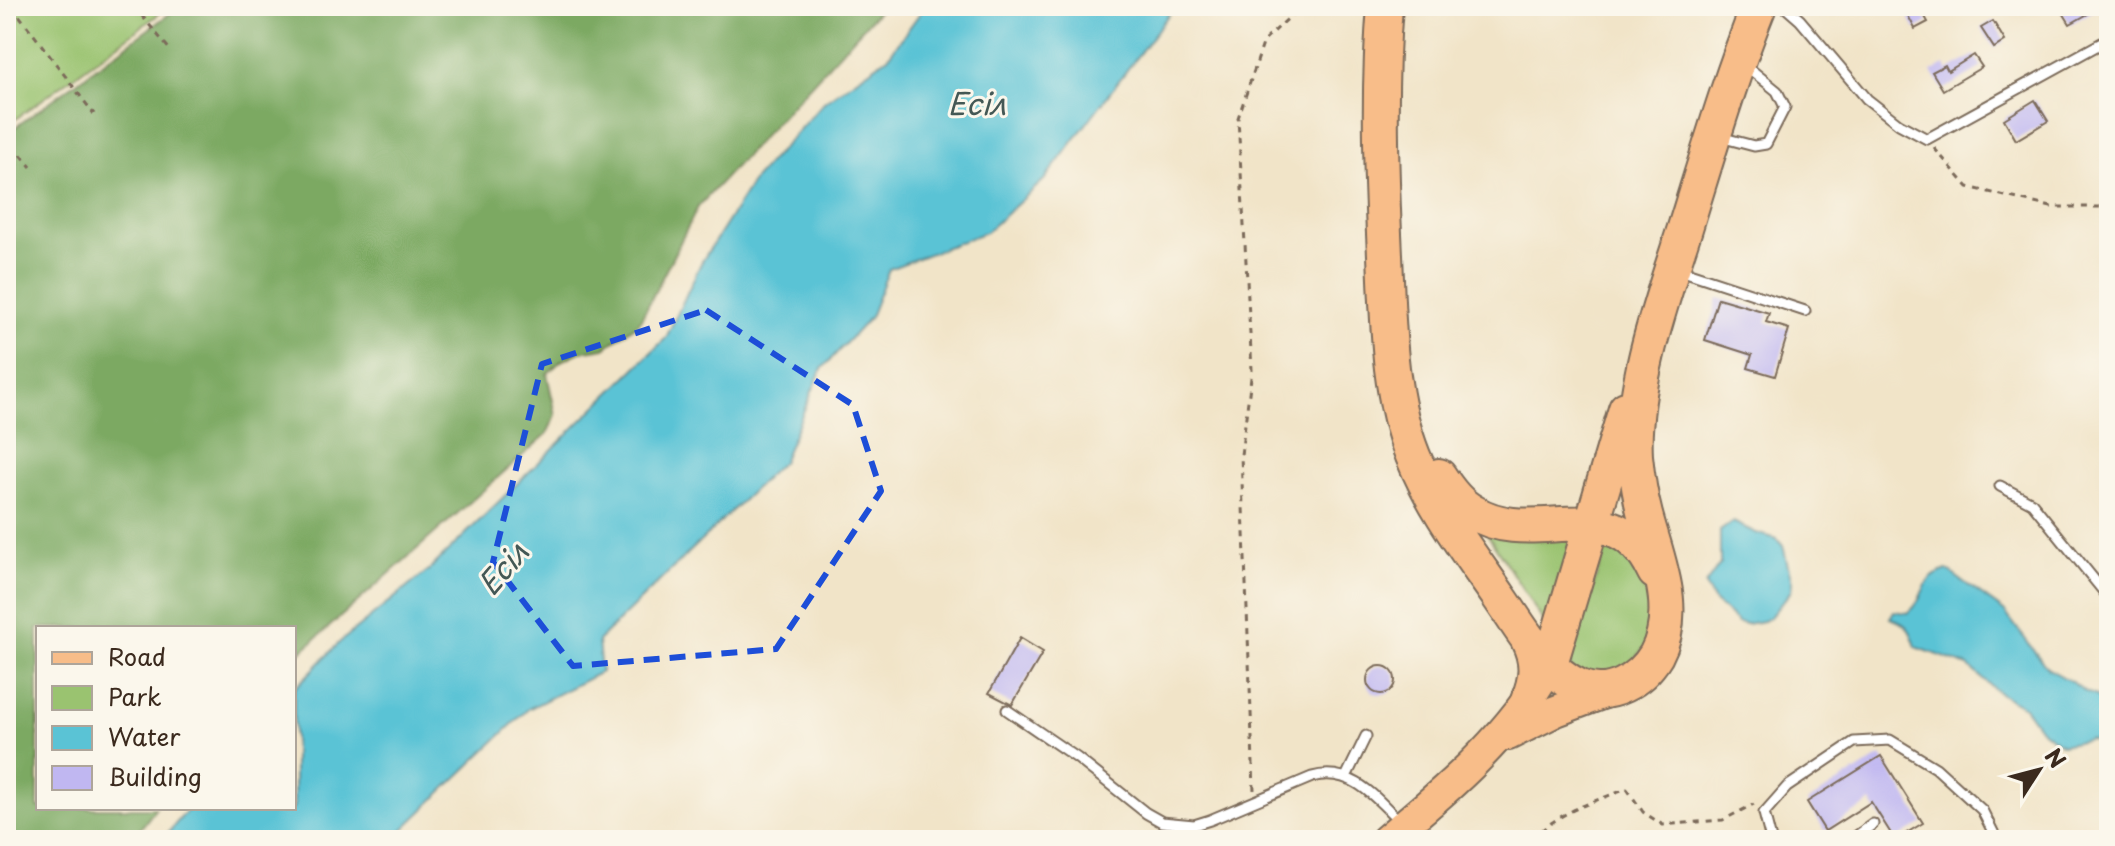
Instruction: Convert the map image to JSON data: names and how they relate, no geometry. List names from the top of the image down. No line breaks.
{"water":["Есіл"],"legend":["Road","Park","Water","Building"],"north":"top right"}
